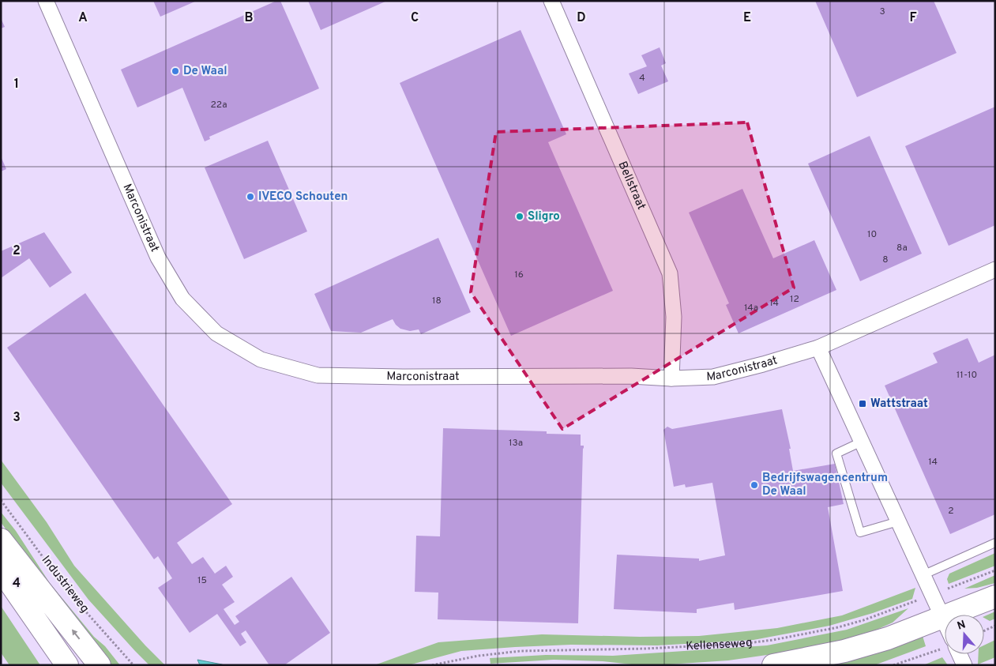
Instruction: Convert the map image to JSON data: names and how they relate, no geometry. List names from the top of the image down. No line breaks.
{"streets":{"main road":["Industrieweg"],"street":["Bellstraat","Marconistraat"],"path":["Kellenseweg"]},"crossings":[["Bellstraat","Marconistraat"]],"places":{"other":["De Waal","IVECO Schouten","Sligro","Bedrijfswagencentrum De Waal"],"transit":["Wattstraat"]},"house_numbers":["3","4","22a","10","8a","8","16","12","18","14","14a","11-10","13a","14","2","15"],"north":"top","grid":{"columns":["A","B","C","D","E","F"],"rows":["1","2","3","4"]}}
